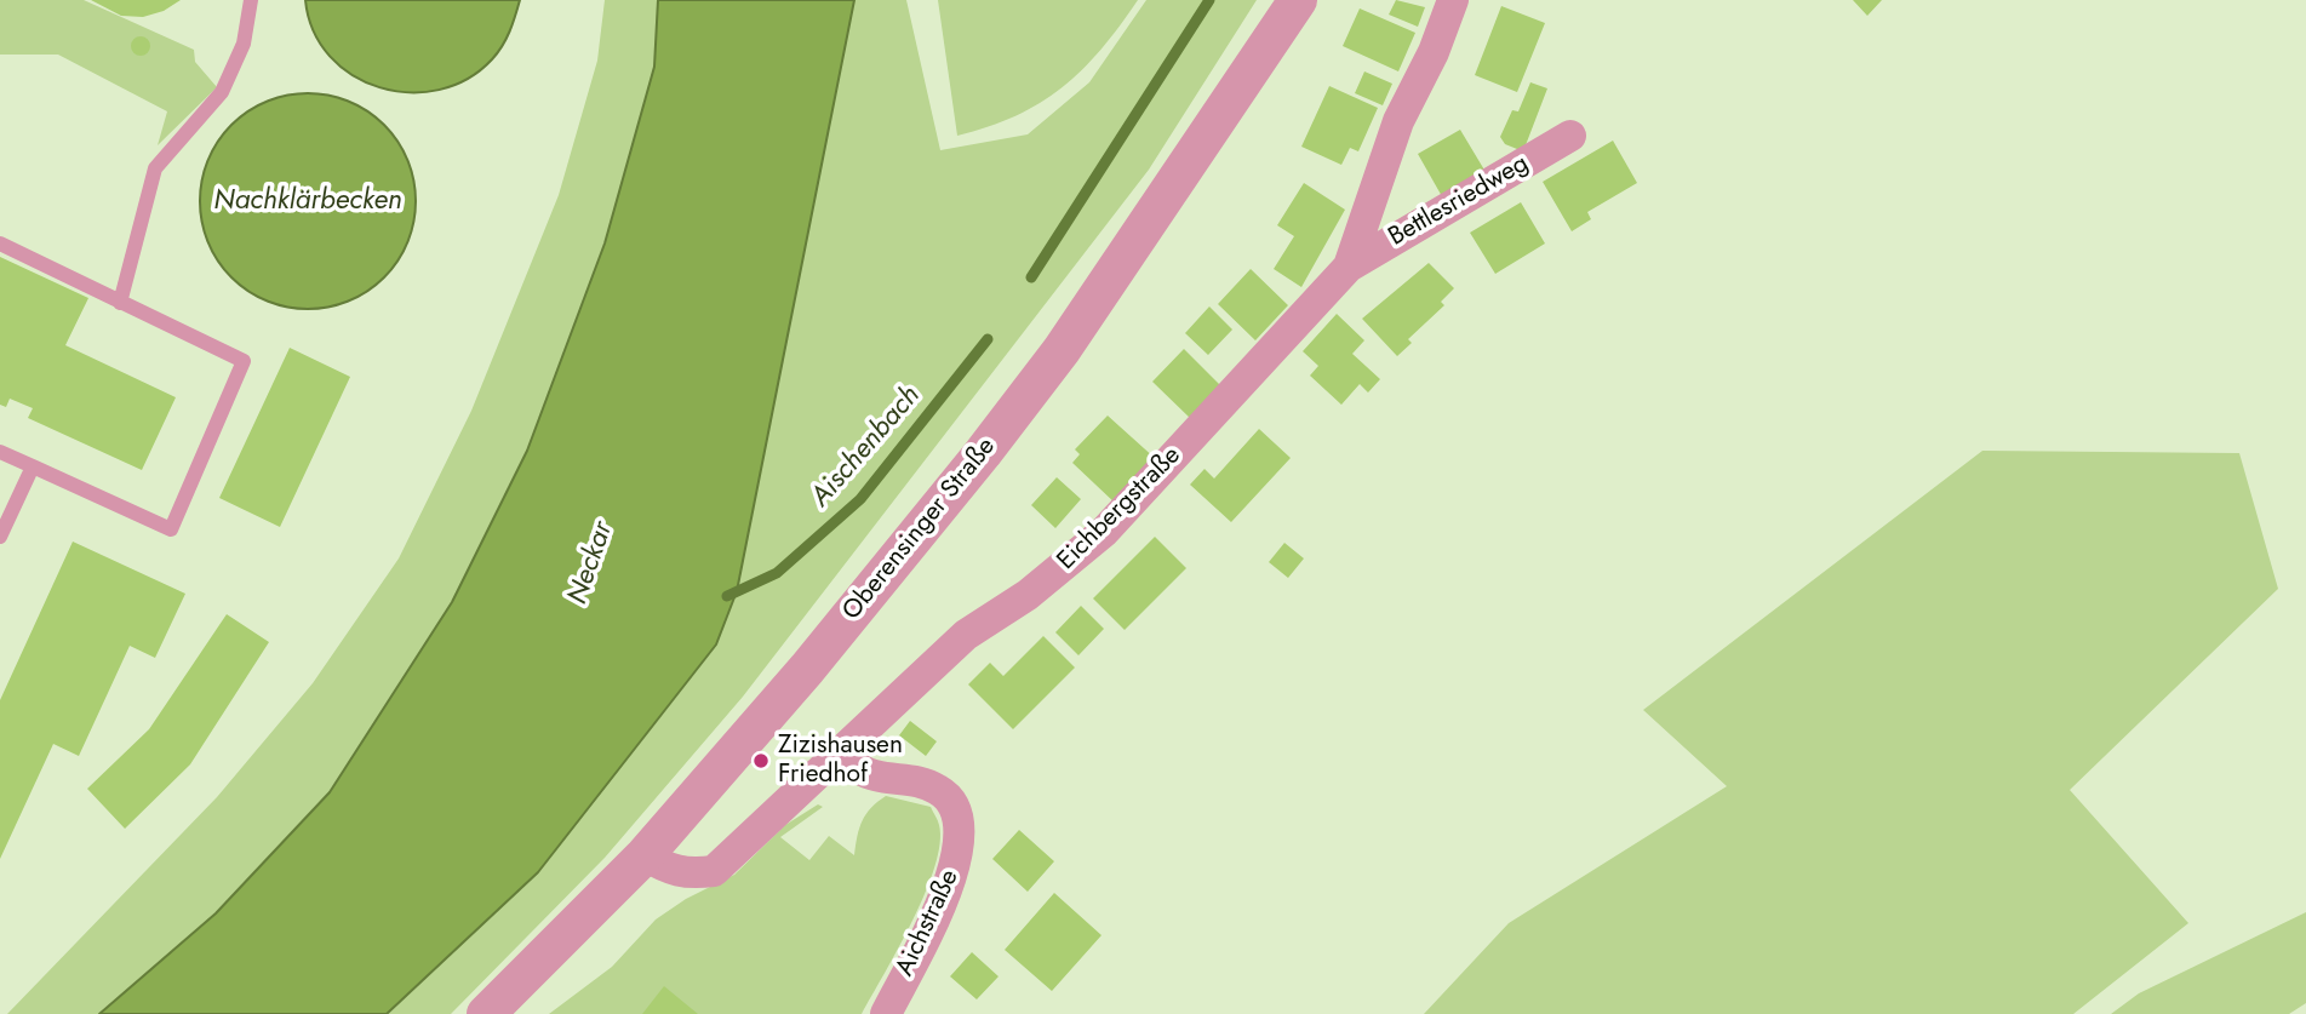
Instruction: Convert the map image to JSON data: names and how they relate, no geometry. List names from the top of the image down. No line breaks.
{"streets":{"street":["Bettlesriedweg","Eichbergstraße","Oberensinger Straße","Aichstraße"]},"crossings":[["Bettlesriedweg","Eichbergstraße"],["Eichbergstraße","Oberensinger Straße"],["Eichbergstraße","Aichstraße"]],"water":["Nachklärbecken","Aischenbach","Neckar"],"places":["Zizishausen Friedhof"]}
